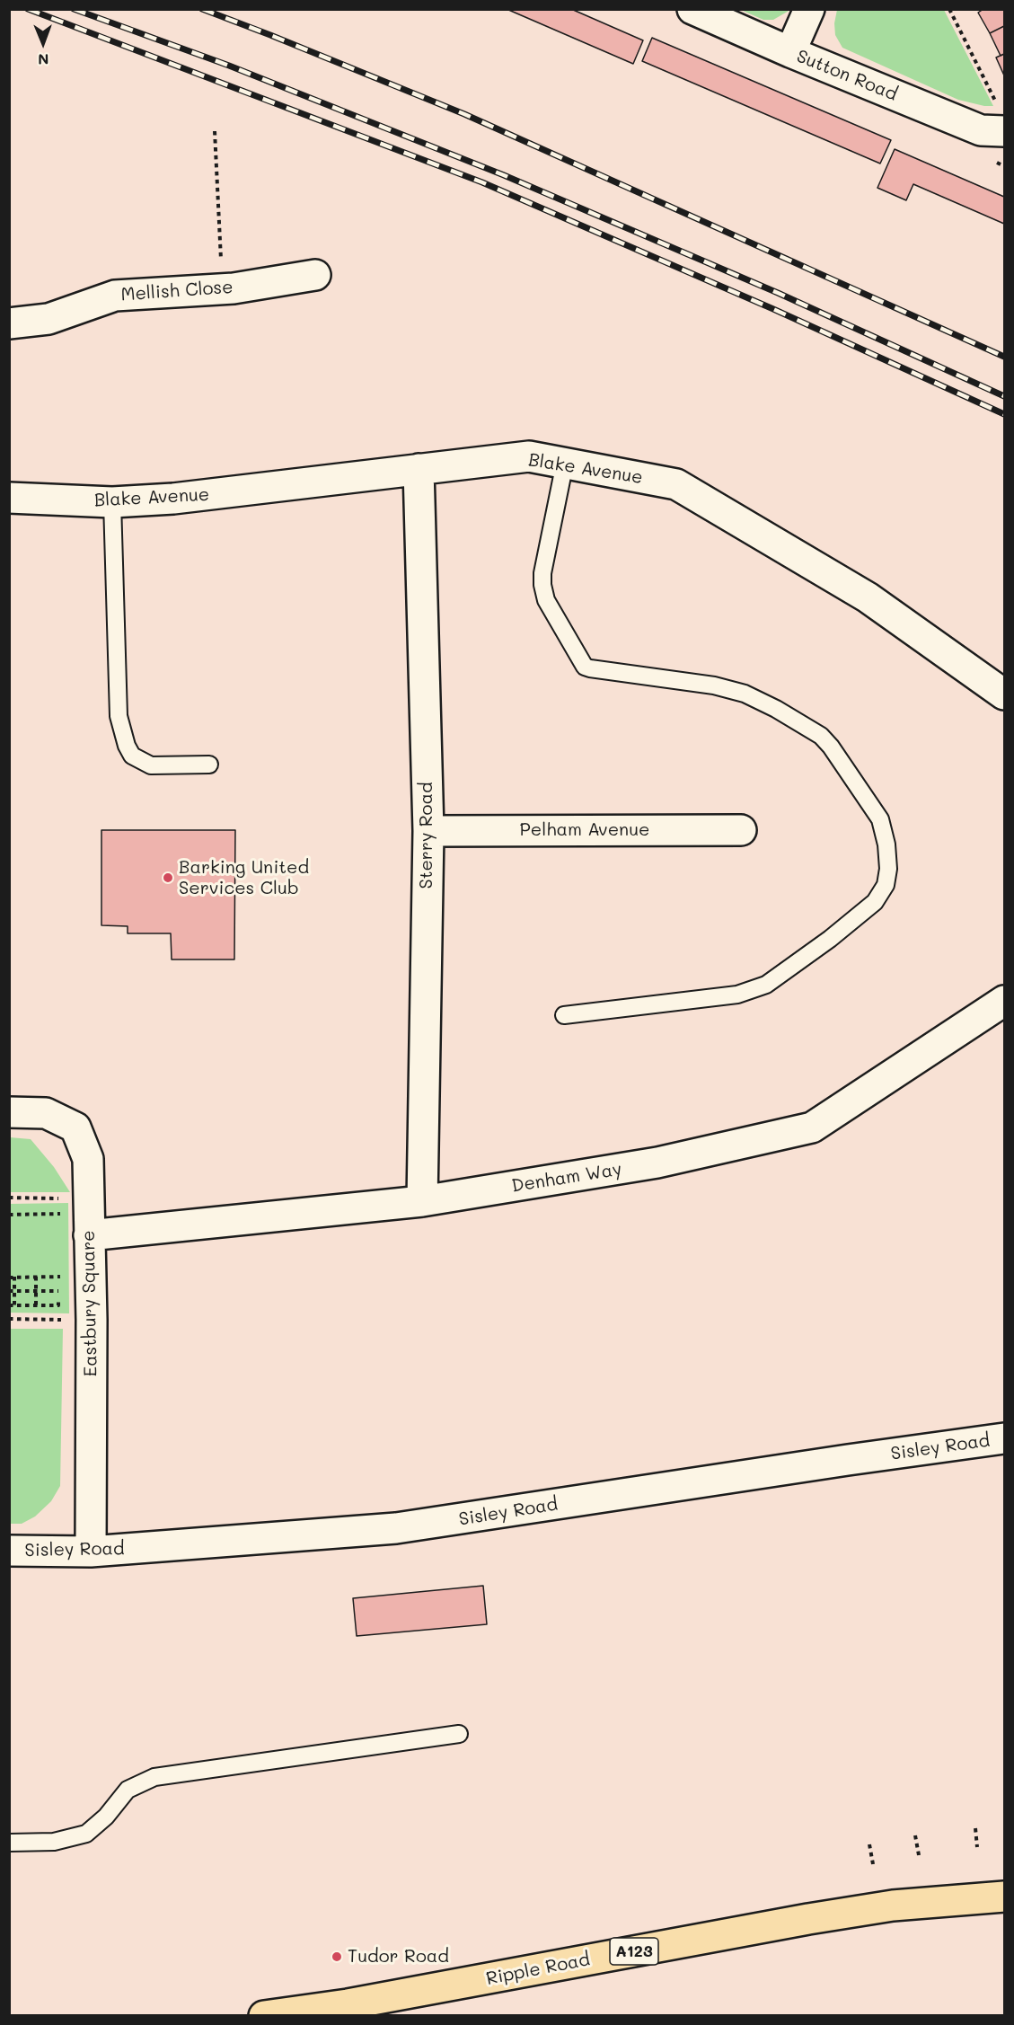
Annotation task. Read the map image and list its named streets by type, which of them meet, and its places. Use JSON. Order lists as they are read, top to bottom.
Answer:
{
  "streets": {
    "main road": ["A123", "Ripple Road"],
    "street": [
      "Sutton Road",
      "Mellish Close",
      "Blake Avenue",
      "Pelham Avenue",
      "Sterry Road",
      "Denham Way",
      "Eastbury Square",
      "Sisley Road"
    ]
  },
  "crossings": [
    ["Blake Avenue", "Sterry Road"],
    ["Pelham Avenue", "Sterry Road"],
    ["Sterry Road", "Denham Way"],
    ["Denham Way", "Eastbury Square"],
    ["Eastbury Square", "Sisley Road"]
  ],
  "places": ["Barking United Services Club", "Tudor Road"],
  "north": "bottom"
}
